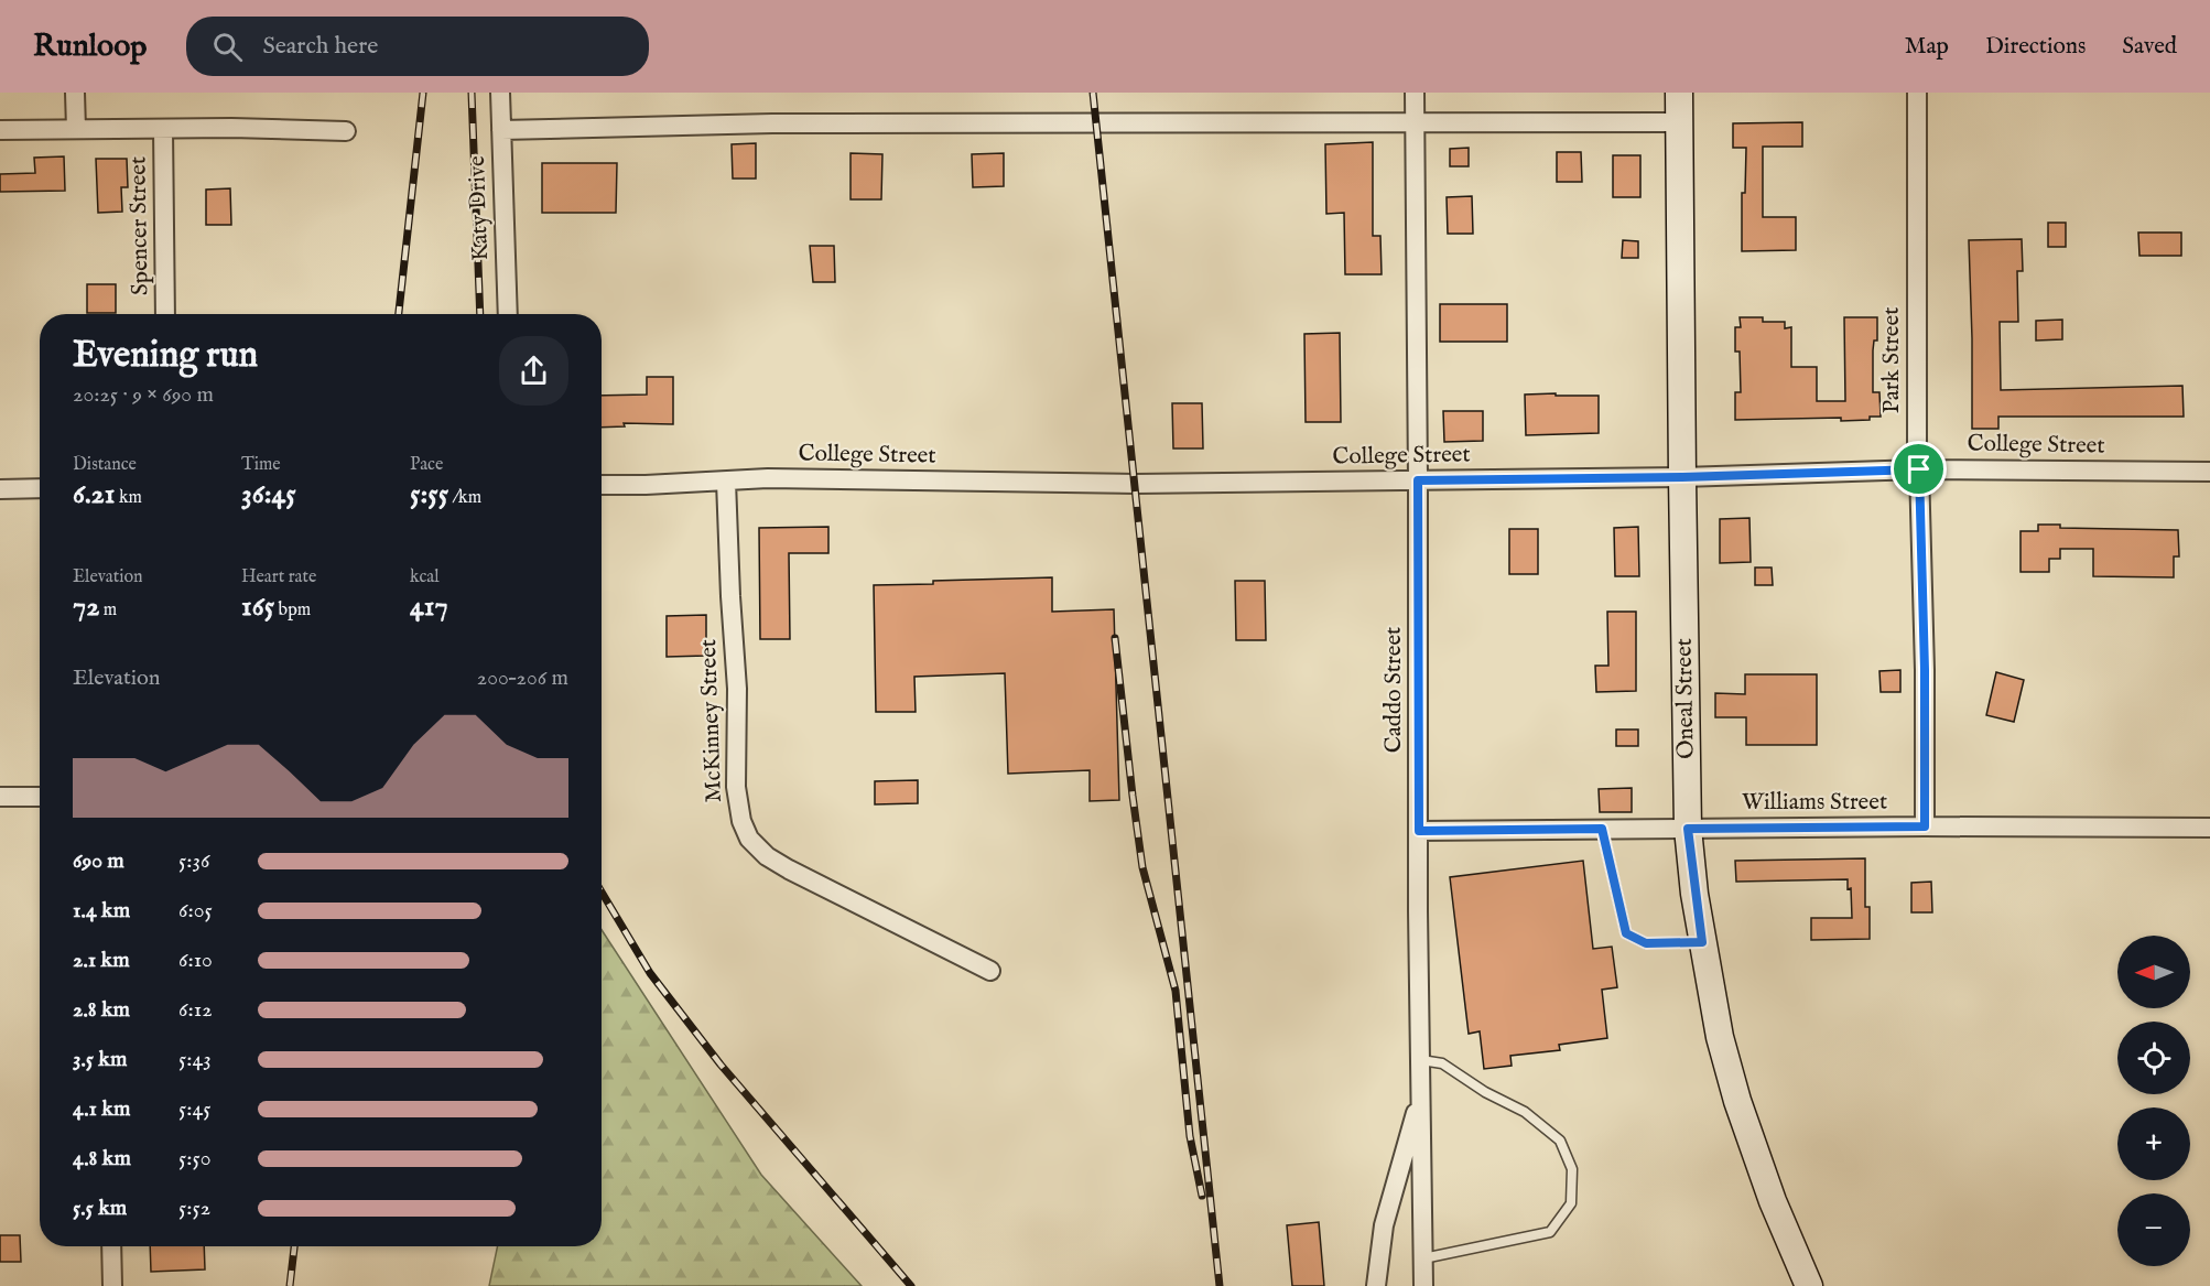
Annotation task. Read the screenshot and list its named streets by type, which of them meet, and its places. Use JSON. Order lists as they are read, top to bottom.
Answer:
{
  "streets": {
    "street": [
      "Katy Drive",
      "Spencer Street",
      "Park Street",
      "College Street",
      "Caddo Street",
      "Oneal Street",
      "McKinney Street",
      "Williams Street"
    ]
  },
  "crossings": [
    ["Park Street", "College Street"],
    ["Park Street", "Williams Street"],
    ["College Street", "Caddo Street"],
    ["College Street", "Oneal Street"],
    ["College Street", "McKinney Street"],
    ["Caddo Street", "Williams Street"],
    ["Oneal Street", "Williams Street"]
  ],
  "north": "left",
  "page": {
    "header": "Runloop",
    "search": "Search here",
    "nav": ["Map", "Directions", "Saved"],
    "heading": ["Evening run", "20:25 · 9 × 690 m"],
    "stats": [
      ["Distance", "6.21 km"],
      ["Time", "36:45"],
      ["Pace", "5:55 /km"],
      ["Elevation", "72 m"],
      ["Heart rate", "165 bpm"],
      ["kcal", "417"]
    ],
    "chart": ["Elevation", "200–206 m"],
    "list": [
      {
        "name": "690 m",
        "note": "5:36"
      },
      {
        "name": "1.4 km",
        "note": "6:05"
      },
      {
        "name": "2.1 km",
        "note": "6:10"
      },
      {
        "name": "2.8 km",
        "note": "6:12"
      },
      {
        "name": "3.5 km",
        "note": "5:43"
      },
      {
        "name": "4.1 km",
        "note": "5:45"
      },
      {
        "name": "4.8 km",
        "note": "5:50"
      },
      {
        "name": "5.5 km",
        "note": "5:52"
      }
    ],
    "map_buttons": ["+", "−"]
  }
}
